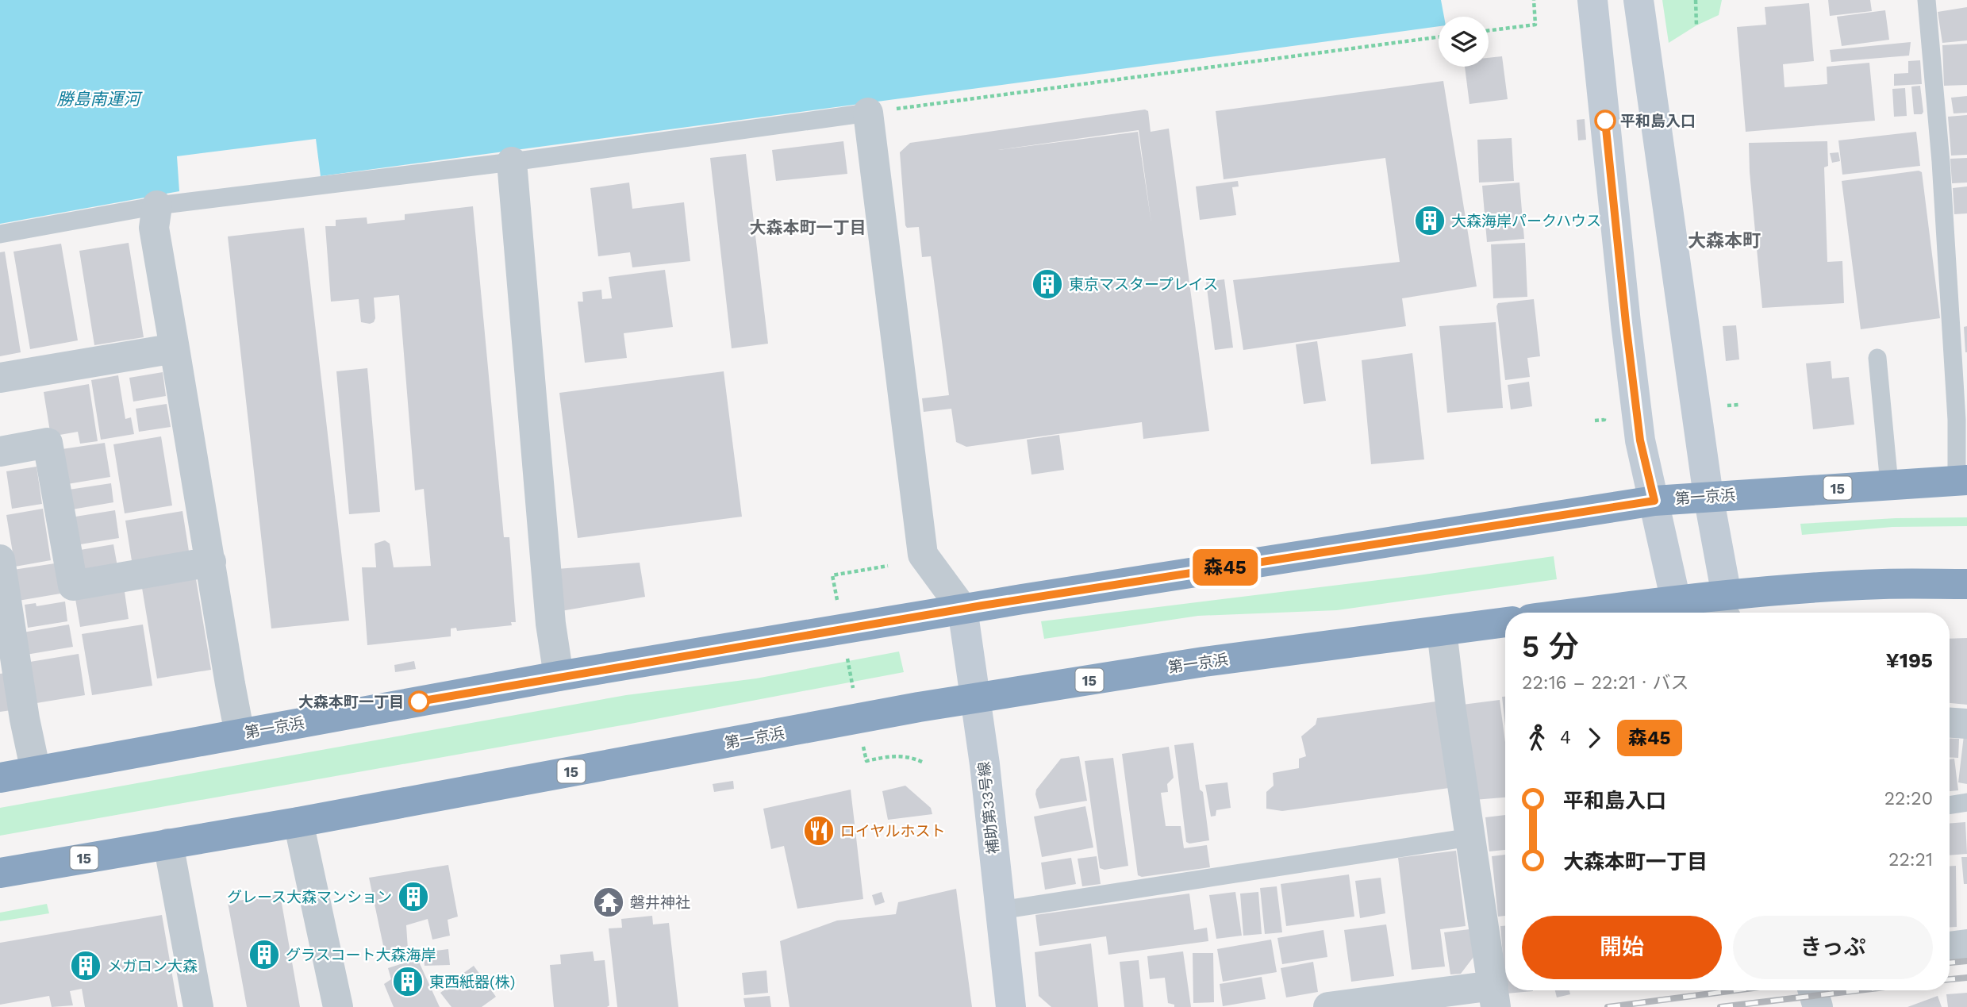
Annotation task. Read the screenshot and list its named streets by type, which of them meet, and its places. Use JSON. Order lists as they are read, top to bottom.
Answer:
{
  "streets": {
    "highway": ["15", "第一京浜"],
    "street": ["補助第33号線"]
  },
  "crossings": [
    ["第一京浜", "補助第33号線"]
  ],
  "districts": ["大森本町一丁目", "大森本町"],
  "water": ["勝島南運河"],
  "places": {
    "other": ["平和島入口", "大森本町一丁目"],
    "building": [
      "大森海岸パークハウス",
      "東京マスタープレイス",
      "グレース大森マンション",
      "グラスコート大森海岸",
      "メガロン大森",
      "東西紙器(株)"
    ],
    "restaurant": ["ロイヤルホスト"],
    "temple": ["磐井神社"]
  },
  "lines": ["bus line 森45"],
  "page": {
    "on_map": "森45",
    "heading": ["5 分", "22:16 – 22:21 · バス", "¥195"],
    "legs": ["4", "森45"],
    "list": [
      {
        "name": "平和島入口",
        "value": "22:20"
      },
      {
        "name": "大森本町一丁目",
        "value": "22:21"
      }
    ],
    "buttons": ["開始", "きっぷ"]
  }
}
